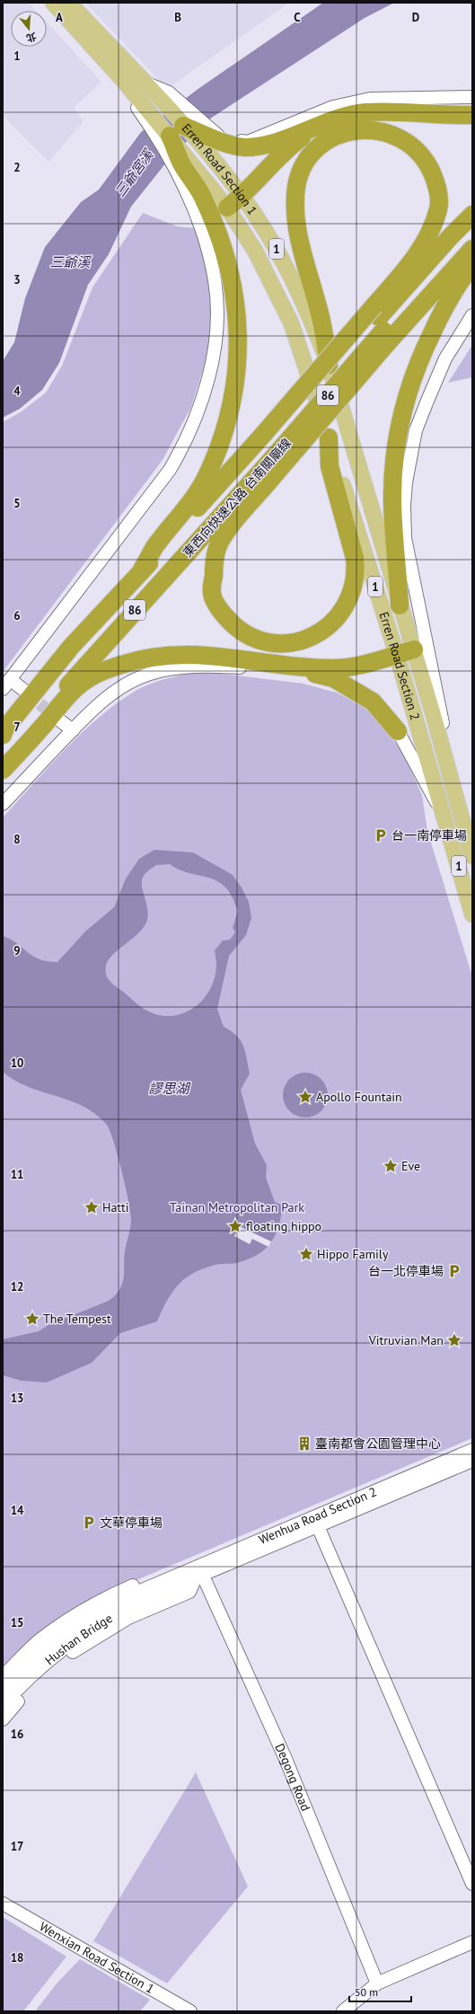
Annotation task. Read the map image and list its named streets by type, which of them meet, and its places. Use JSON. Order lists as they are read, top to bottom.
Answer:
{
  "streets": {
    "highway": ["86", "東西向快速公路 台南關廟線"],
    "main road": ["Erren Road Section 1", "1", "Erren Road Section 2"],
    "street": [
      "Wenhua Road Section 2",
      "Hushan Bridge",
      "Degong Road",
      "Wenxian Road Section 1"
    ]
  },
  "crossings": [
    ["Erren Road Section 1", "Erren Road Section 2"],
    ["Wenhua Road Section 2", "Hushan Bridge"],
    ["Wenhua Road Section 2", "Degong Road"]
  ],
  "water": ["三爺宮溪", "三爺溪", "謬思湖"],
  "parks": ["Tainan Metropolitan Park"],
  "places": {
    "parking": ["台一南停車場", "台一北停車場", "文華停車場"],
    "place": [
      "Apollo Fountain",
      "Eve",
      "Hatti",
      "floating hippo",
      "Hippo Family",
      "The Tempest",
      "Vitruvian Man"
    ],
    "building": ["臺南都會公園管理中心"]
  },
  "scale_bar": "50 m",
  "north": "bottom",
  "grid": {
    "columns": [
      "A",
      "B",
      "C",
      "D"
    ],
    "rows": [
      "1",
      "2",
      "3",
      "4",
      "5",
      "6",
      "7",
      "8",
      "9",
      "10",
      "11",
      "12",
      "13",
      "14",
      "15",
      "16",
      "17",
      "18"
    ]
  }
}
